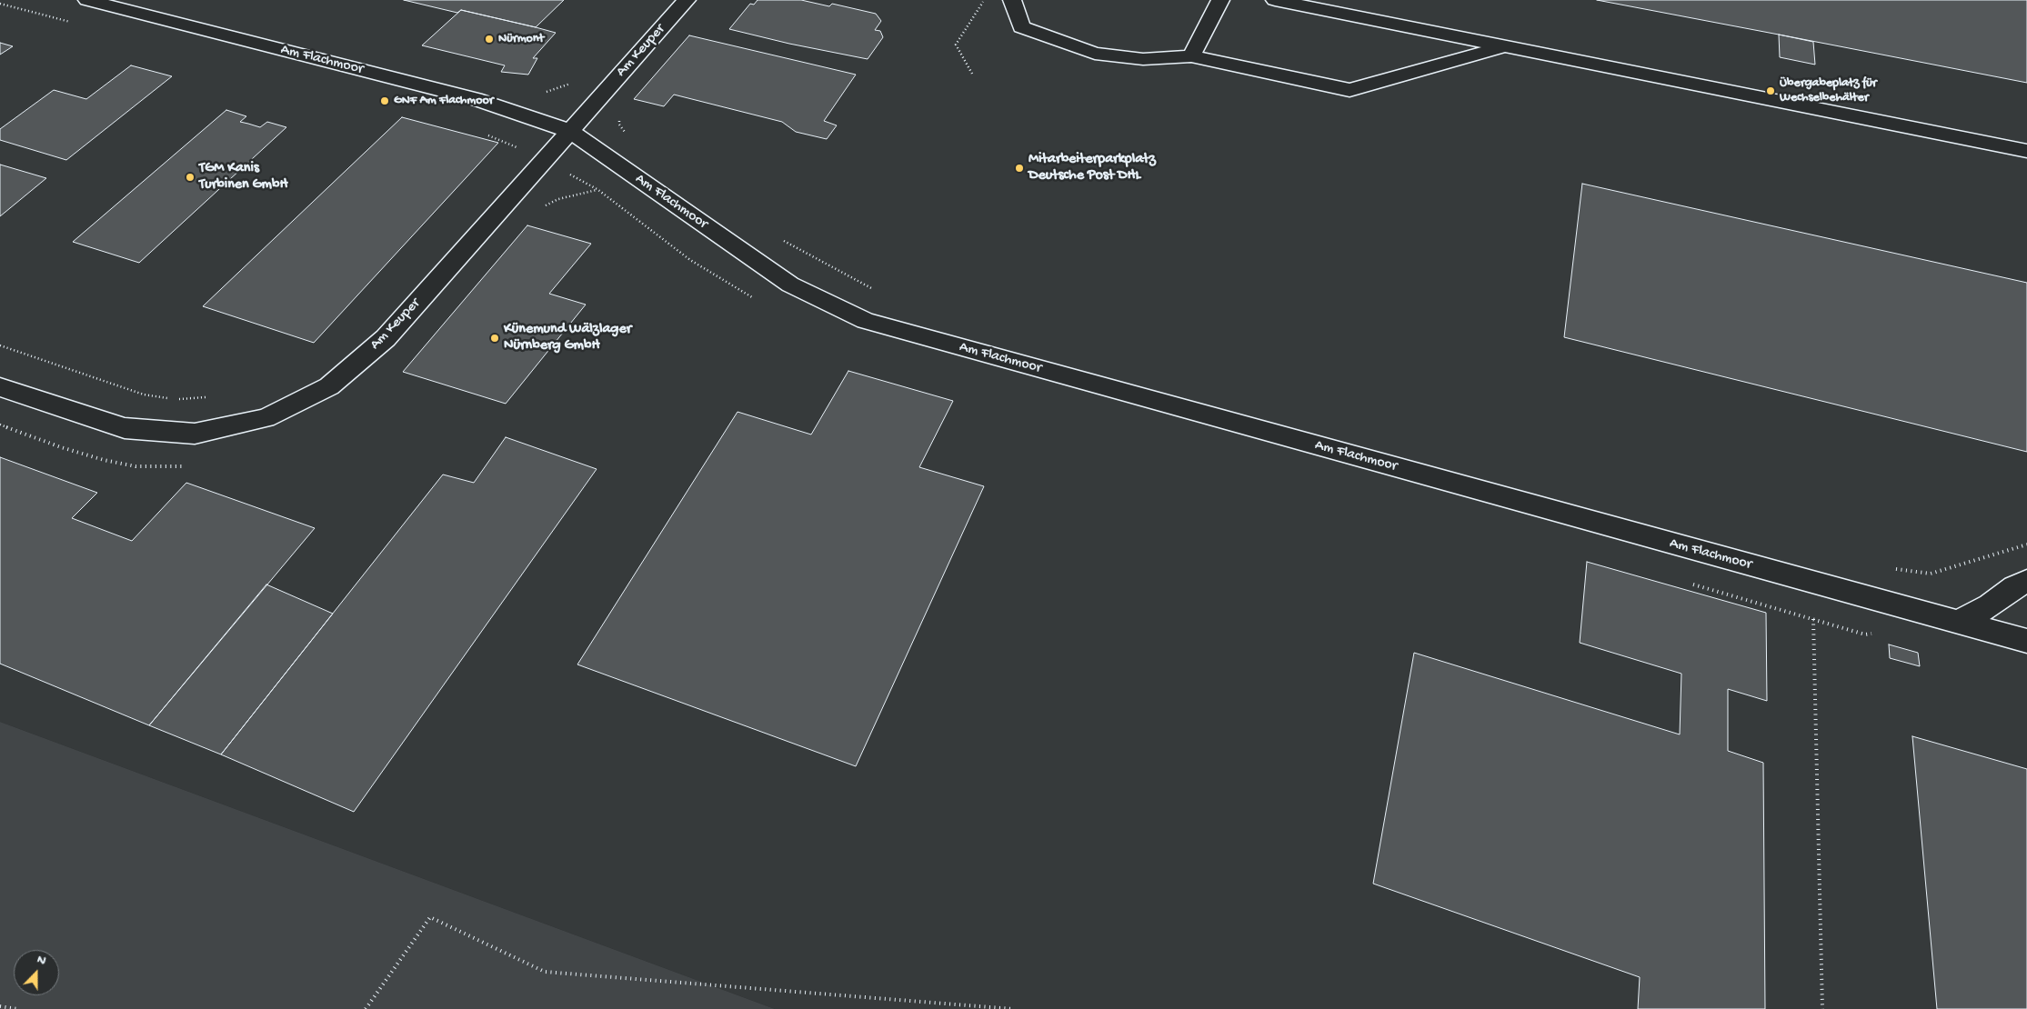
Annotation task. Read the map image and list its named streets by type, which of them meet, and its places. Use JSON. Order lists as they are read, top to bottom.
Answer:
{
  "streets": {
    "street": ["Am Keuper", "Am Flachmoor"]
  },
  "crossings": [
    ["Am Keuper", "Am Flachmoor"]
  ],
  "places": [
    "Nürmont",
    "Übergabeplatz für Wechselbehälter",
    "GNF Am Flachmoor",
    "Mitarbeiterparkplatz Deutsche Post DHL",
    "TGM Kanis Turbinen GmbH",
    "Künemund Wälzlager Nürnberg GmbH"
  ],
  "north": "top"
}
